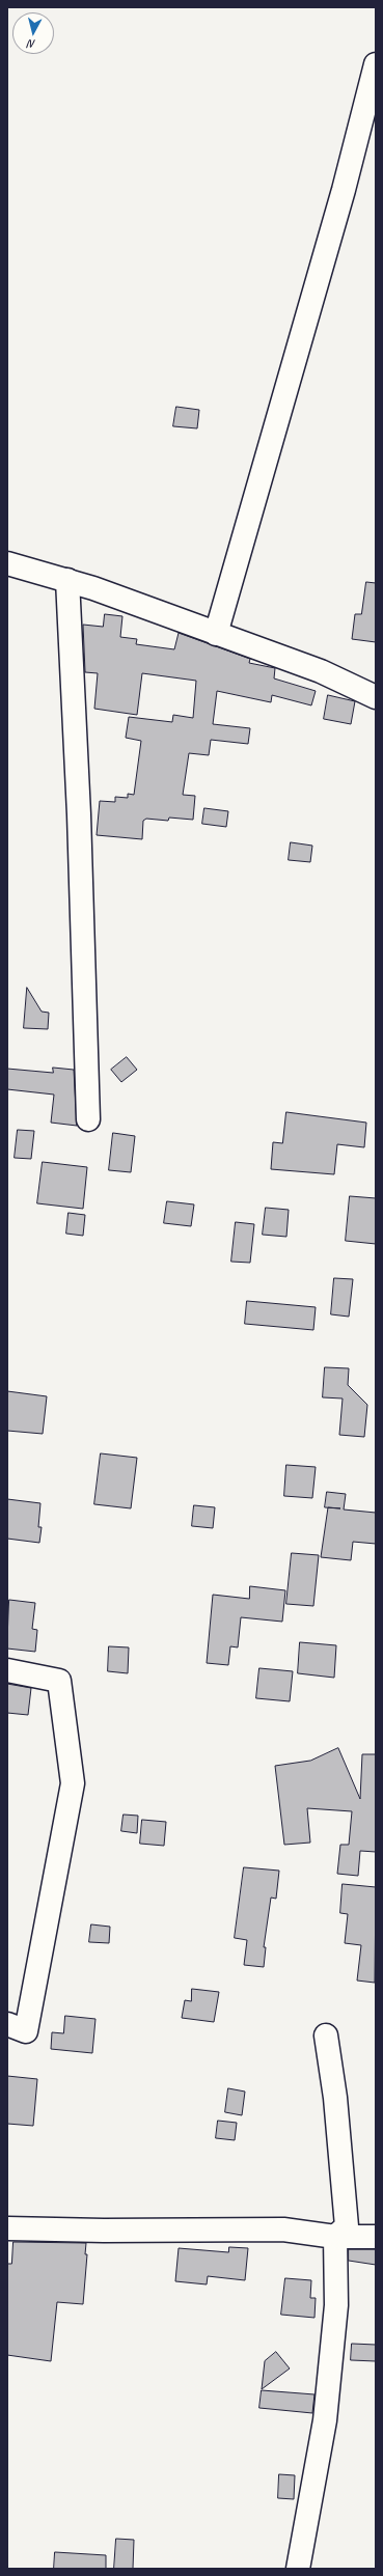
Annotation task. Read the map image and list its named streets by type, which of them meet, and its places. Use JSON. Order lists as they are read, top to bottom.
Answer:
{
  "north": "bottom"
}
